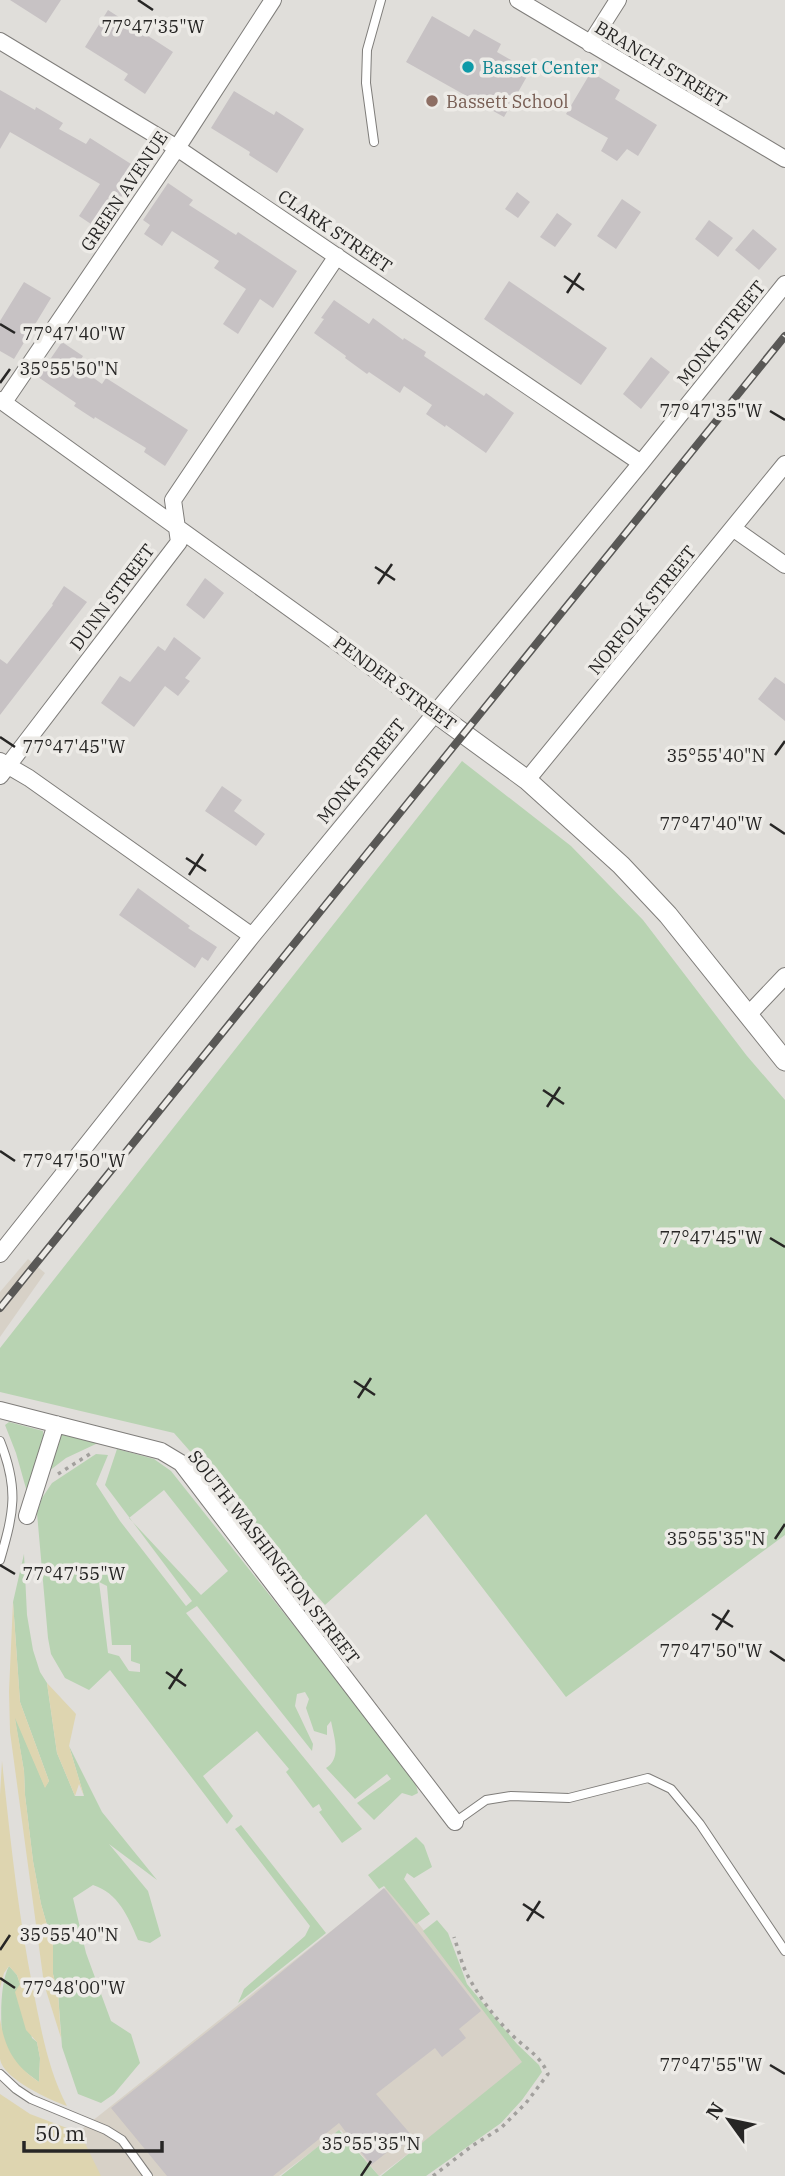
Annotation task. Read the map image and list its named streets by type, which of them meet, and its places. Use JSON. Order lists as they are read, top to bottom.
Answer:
{
  "streets": {
    "street": [
      "BRANCH STREET",
      "GREEN AVENUE",
      "CLARK STREET",
      "MONK STREET",
      "DUNN STREET",
      "NORFOLK STREET",
      "PENDER STREET",
      "SOUTH WASHINGTON STREET"
    ]
  },
  "crossings": [
    ["GREEN AVENUE", "CLARK STREET"],
    ["GREEN AVENUE", "PENDER STREET"],
    ["CLARK STREET", "MONK STREET"],
    ["CLARK STREET", "DUNN STREET"],
    ["MONK STREET", "PENDER STREET"],
    ["DUNN STREET", "PENDER STREET"],
    ["NORFOLK STREET", "PENDER STREET"]
  ],
  "places": ["Basset Center", "Bassett School"],
  "scale_bar": "50 m",
  "north": "top left",
  "coordinates": [
    "77°47'35\"W",
    "77°47'40\"W",
    "35°55'50\"N",
    "77°47'45\"W",
    "35°55'40\"N",
    "77°47'50\"W",
    "35°55'35\"N",
    "77°47'55\"W",
    "77°48'00\"W"
  ]
}
